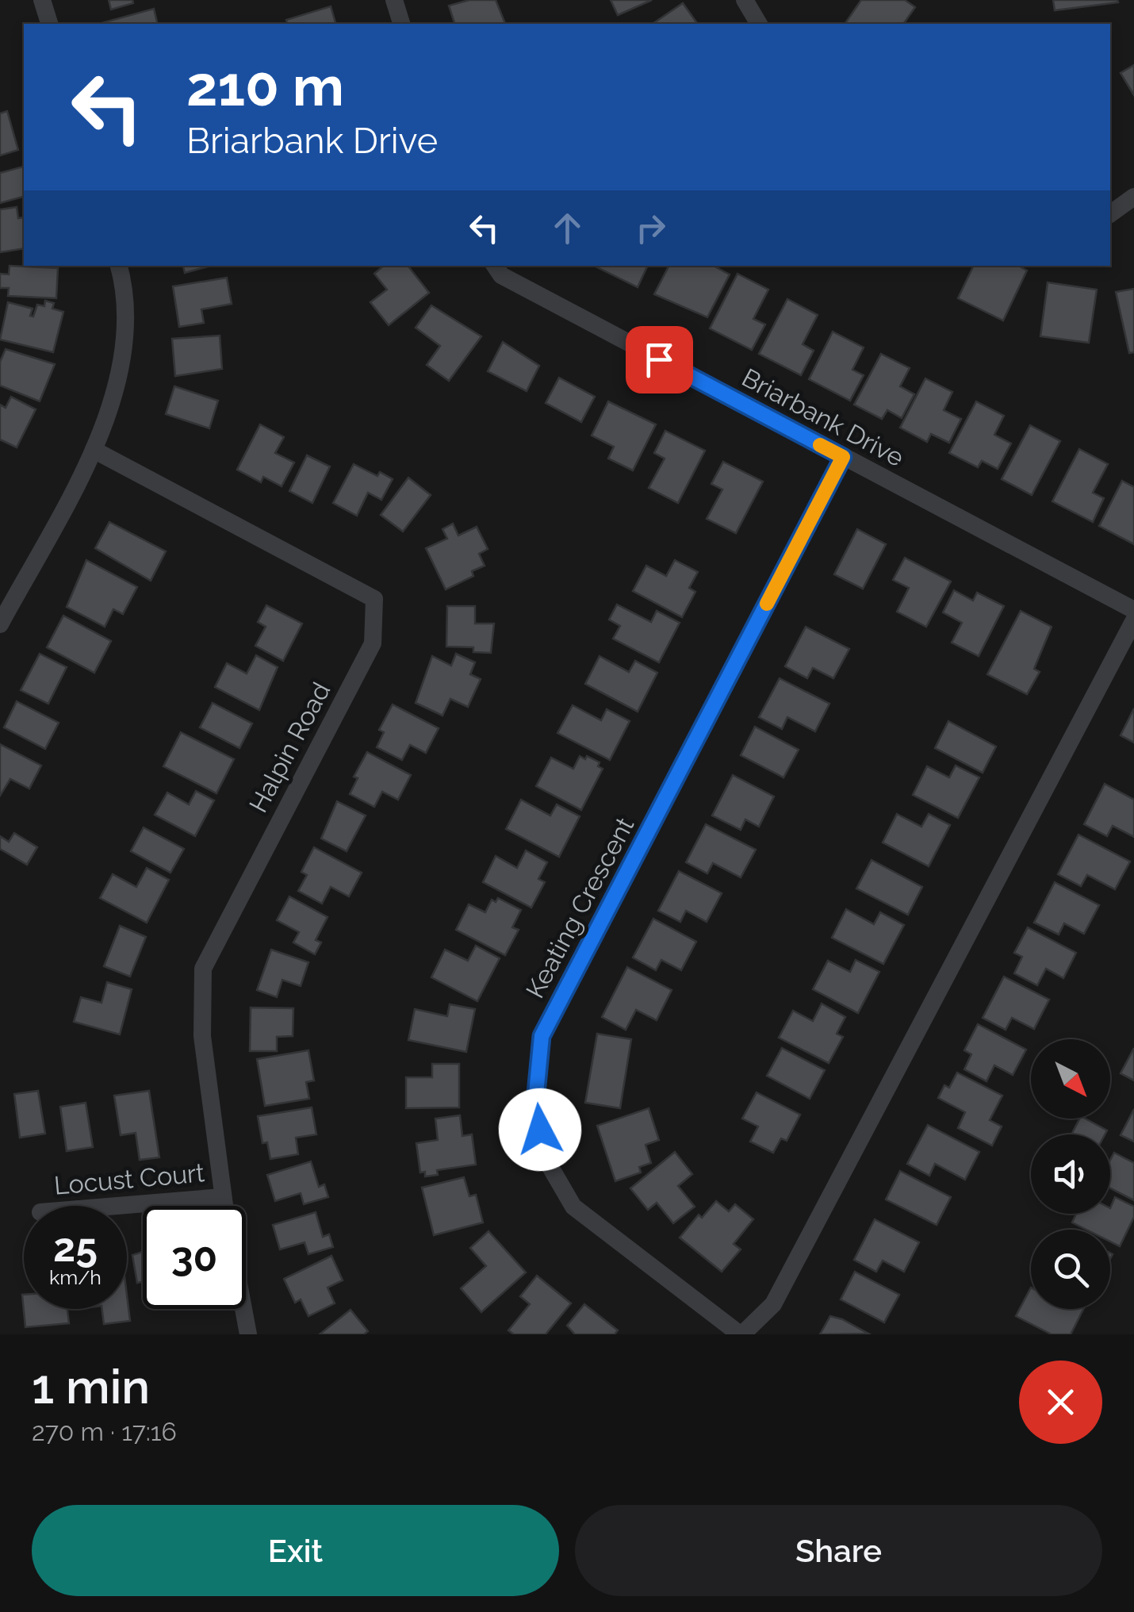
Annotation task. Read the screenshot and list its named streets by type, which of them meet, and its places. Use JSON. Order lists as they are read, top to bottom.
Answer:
{
  "streets": {
    "street": [
      "Briarbank Drive",
      "Halpin Road",
      "Keating Crescent",
      "Locust Court"
    ]
  },
  "crossings": [
    ["Briarbank Drive", "Keating Crescent"],
    ["Halpin Road", "Locust Court"]
  ],
  "north": "bottom right",
  "page": {
    "turn": ["210 m", "Briarbank Drive"],
    "speed": "25 km/h",
    "limit": "30",
    "heading": ["1 min", "270 m · 17:16"],
    "buttons": ["Exit", "Share"]
  }
}
